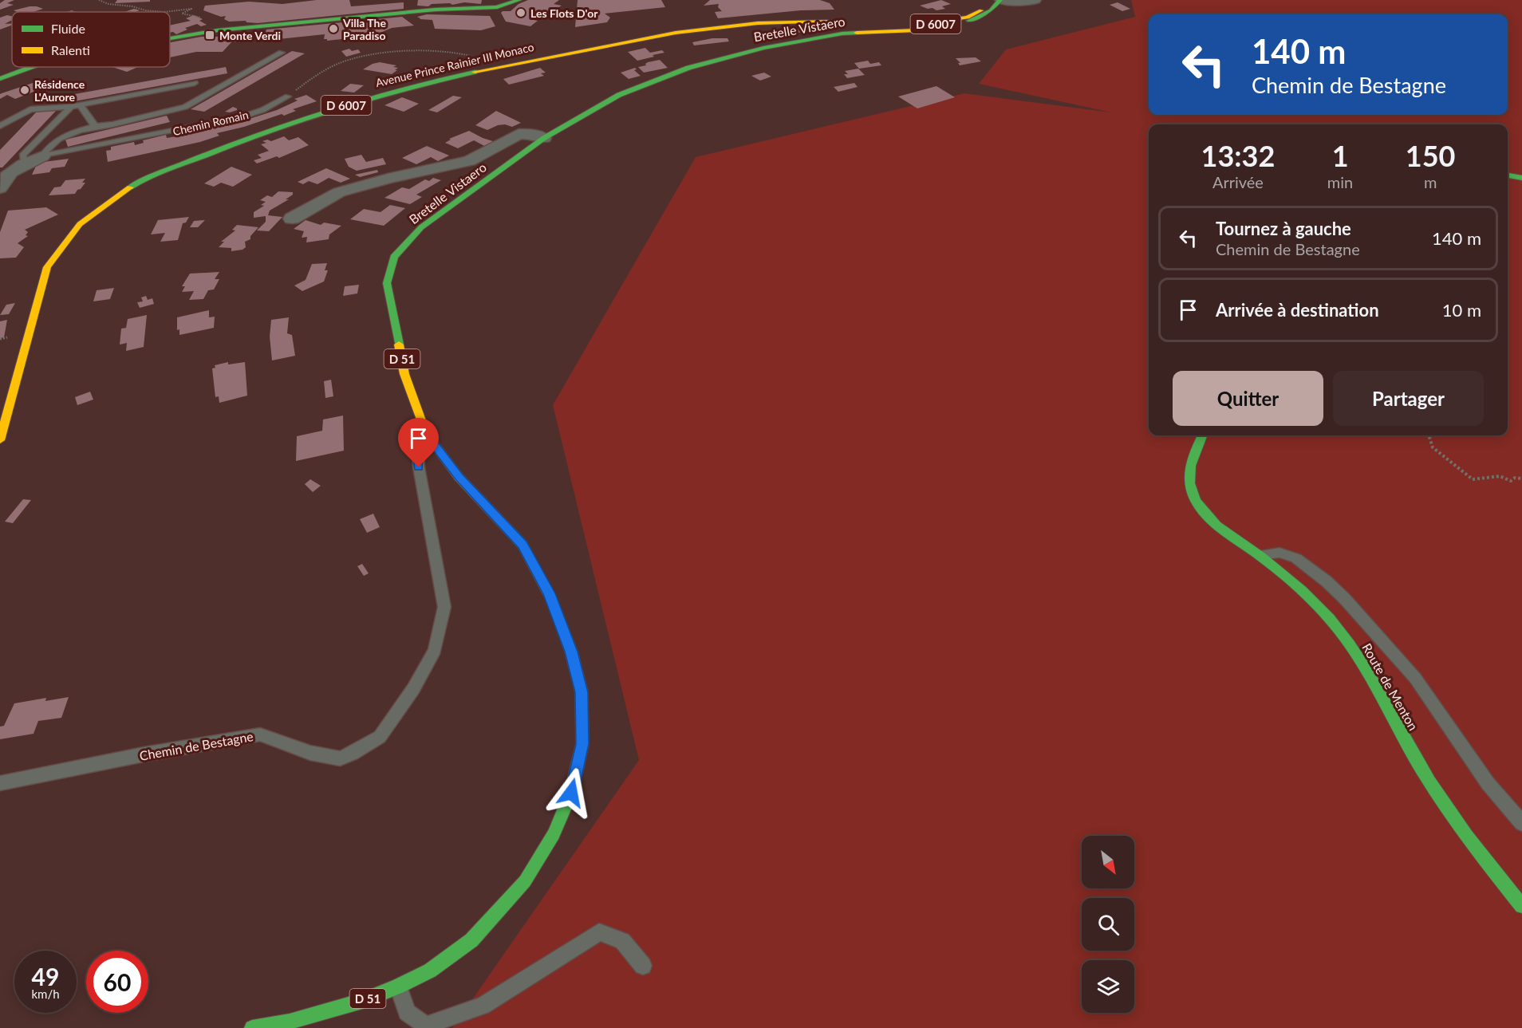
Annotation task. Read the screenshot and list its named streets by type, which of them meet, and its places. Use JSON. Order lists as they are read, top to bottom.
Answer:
{
  "streets": {
    "main road": [
      "D 6007",
      "Bretelle Vistaero",
      "Avenue Prince Rainier III Monaco",
      "D 51",
      "Route de Menton"
    ],
    "street": ["Chemin Romain"],
    "lane": ["Chemin de Bestagne"]
  },
  "crossings": [
    ["Bretelle Vistaero", "Avenue Prince Rainier III Monaco"],
    ["Bretelle Vistaero", "D 51"],
    ["Bretelle Vistaero", "Chemin de Bestagne"]
  ],
  "places": {
    "other": ["Les Flots D'or", "Villa The Paradiso", "Résidence L'Aurore"],
    "transit": ["Monte Verdi"]
  },
  "legend": ["Fluide", "Ralenti"],
  "north": "bottom right",
  "page": {
    "turn": ["140 m", "Chemin de Bestagne"],
    "eta": [
      "13:32",
      "Arrivée",
      "1",
      "min",
      "150",
      "m"
    ],
    "list": [
      {
        "name": "Tournez à gauche",
        "note": "Chemin de Bestagne",
        "value": "140 m"
      },
      {
        "name": "Arrivée à destination",
        "value": "10 m"
      }
    ],
    "buttons": ["Quitter", "Partager"],
    "speed": "49 km/h",
    "limit": "60"
  }
}
